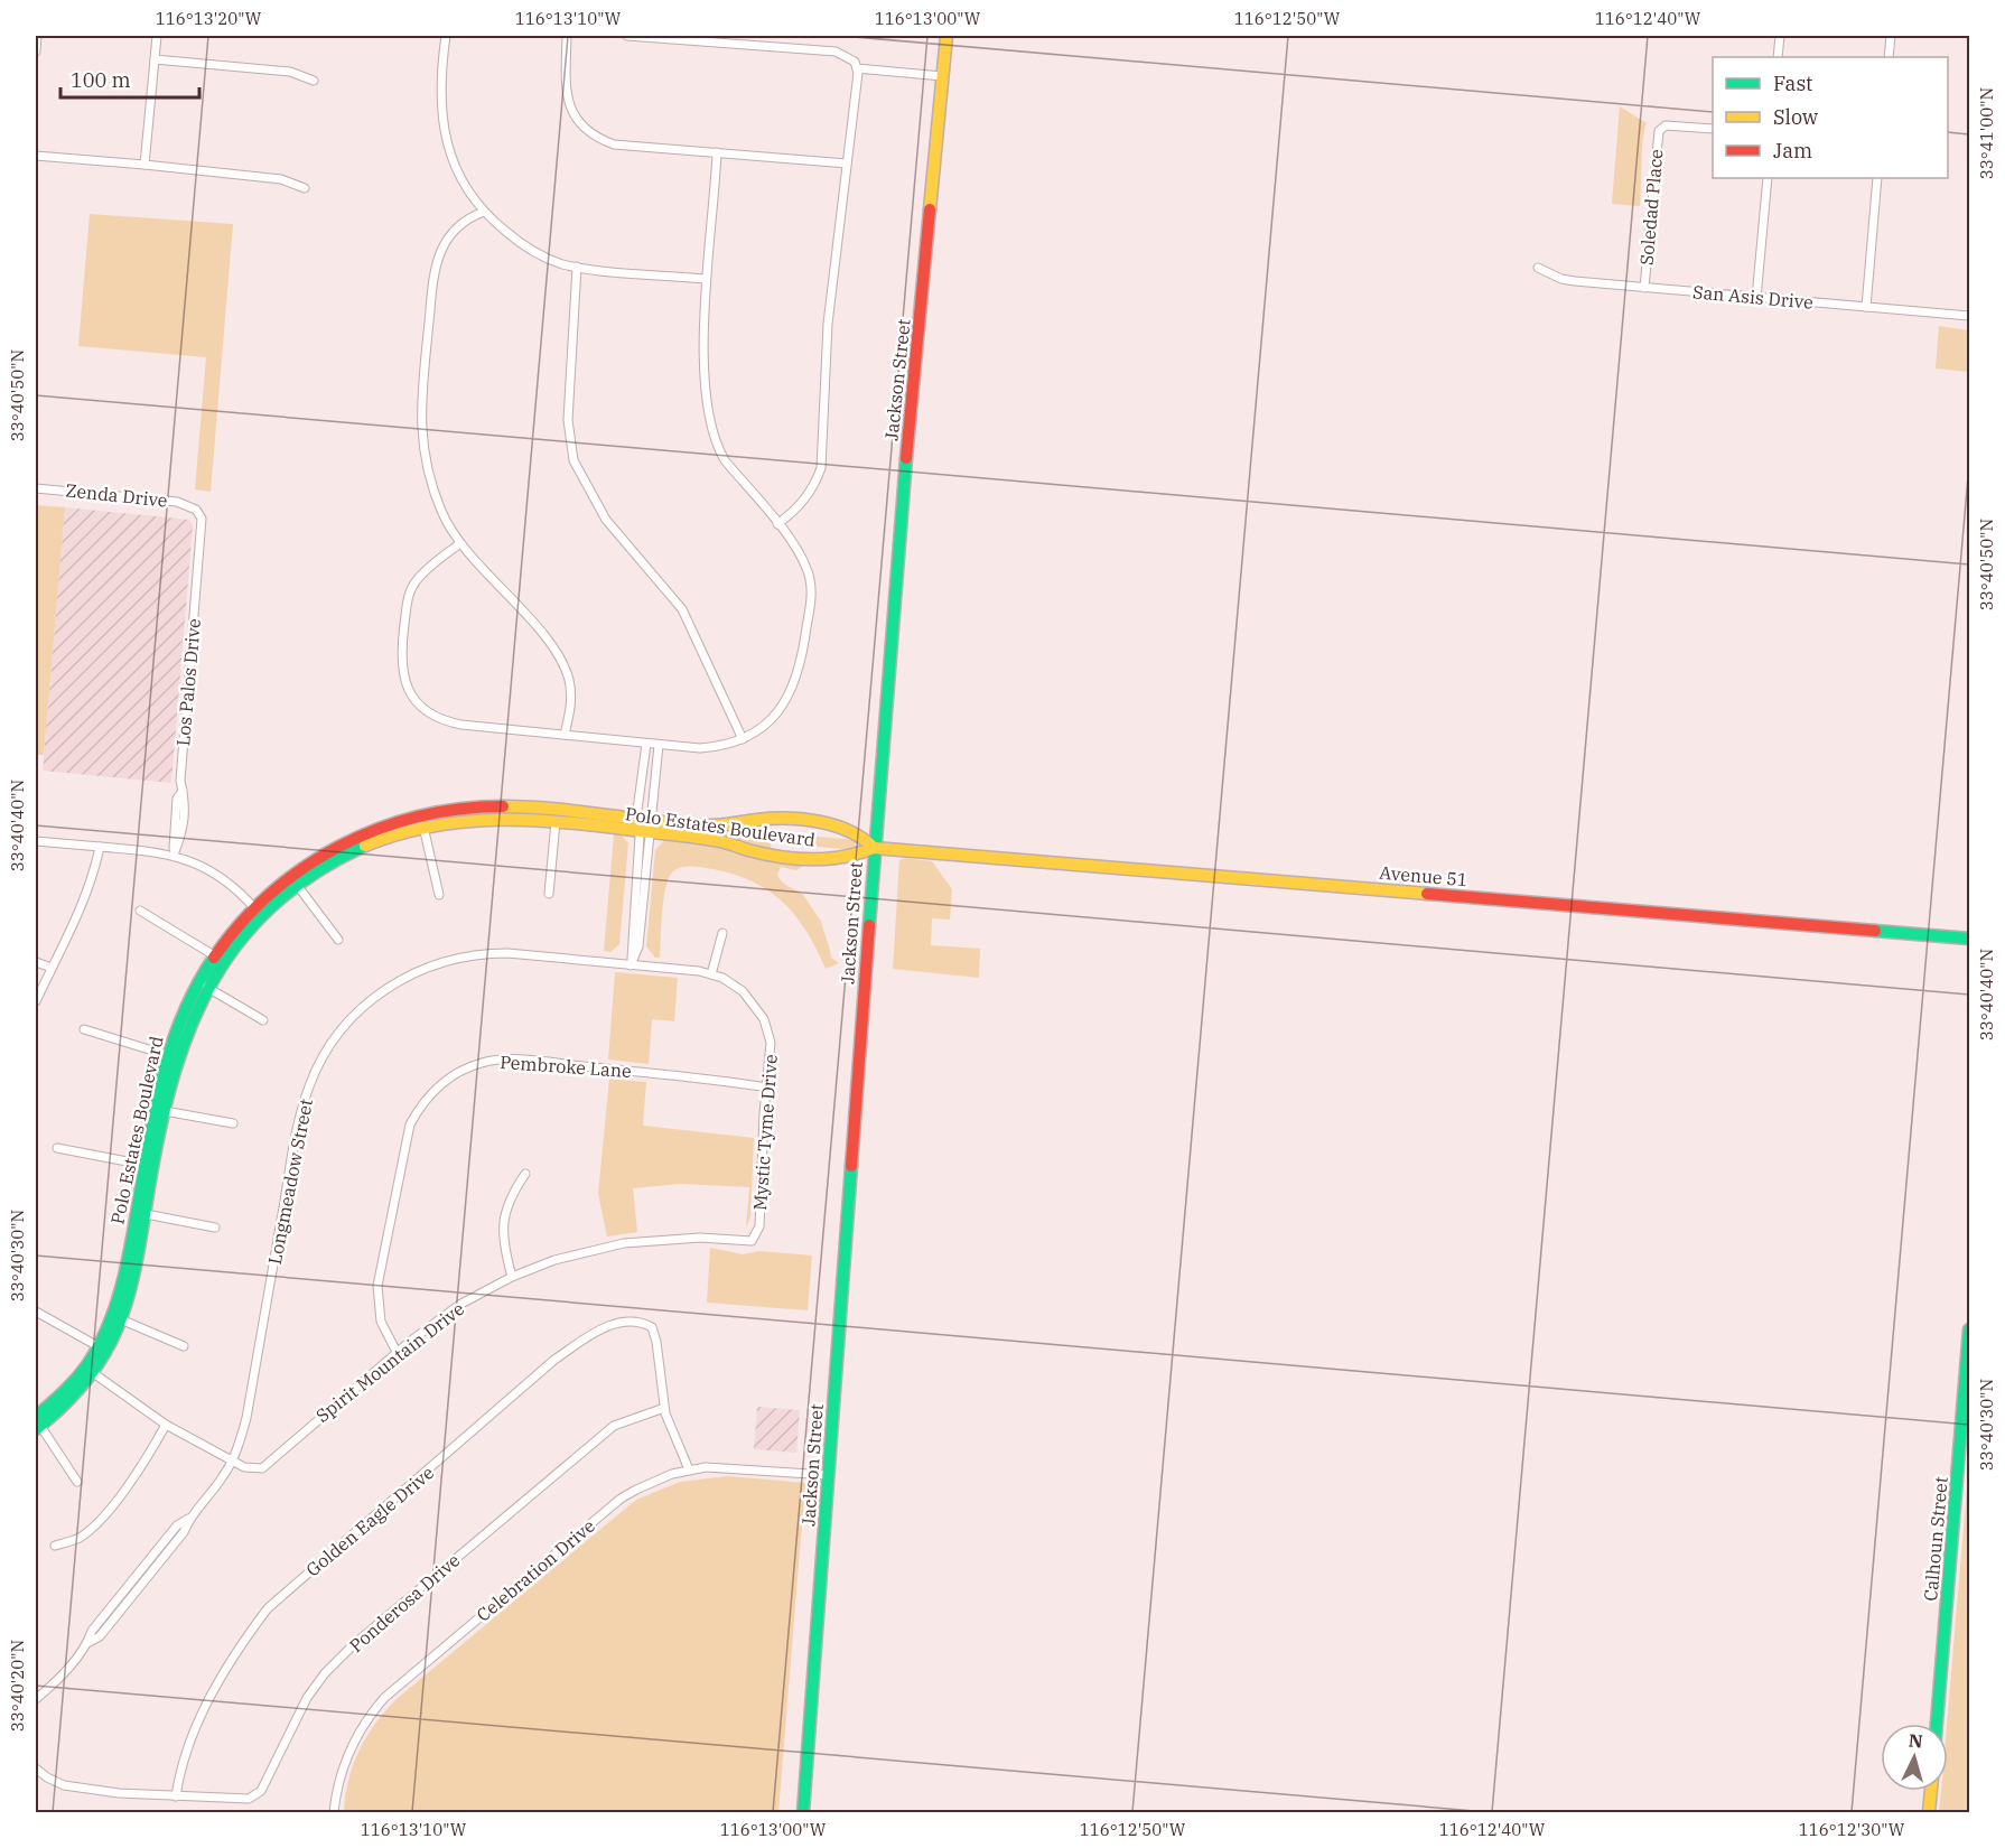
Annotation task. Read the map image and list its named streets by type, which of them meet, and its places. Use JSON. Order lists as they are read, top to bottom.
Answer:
{
  "streets": {
    "street": [
      "Soledad Place",
      "San Asis Drive",
      "Jackson Street",
      "Zenda Drive",
      "Los Palos Drive",
      "Polo Estates Boulevard",
      "Avenue 51",
      "Pembroke Lane",
      "Mystic Tyme Drive",
      "Longmeadow Street",
      "Spirit Mountain Drive",
      "Golden Eagle Drive",
      "Calhoun Street",
      "Celebration Drive",
      "Ponderosa Drive"
    ]
  },
  "crossings": [
    ["Soledad Place", "San Asis Drive"],
    ["Jackson Street", "Polo Estates Boulevard"],
    ["Jackson Street", "Avenue 51"],
    ["Jackson Street", "Celebration Drive"],
    ["Zenda Drive", "Los Palos Drive"],
    ["Polo Estates Boulevard", "Avenue 51"],
    ["Polo Estates Boulevard", "Spirit Mountain Drive"],
    ["Pembroke Lane", "Mystic Tyme Drive"],
    ["Pembroke Lane", "Spirit Mountain Drive"],
    ["Mystic Tyme Drive", "Longmeadow Street"],
    ["Mystic Tyme Drive", "Spirit Mountain Drive"],
    ["Longmeadow Street", "Spirit Mountain Drive"],
    ["Golden Eagle Drive", "Ponderosa Drive"]
  ],
  "legend": ["Fast", "Slow", "Jam"],
  "scale_bar": "100 m",
  "north": "top",
  "coordinates": [
    "116°13'20\"W",
    "116°13'10\"W",
    "116°13'00\"W",
    "116°12'50\"W",
    "116°12'40\"W",
    "33°41'00\"N",
    "33°40'50\"N",
    "33°40'40\"N",
    "33°40'30\"N",
    "33°40'20\"N",
    "116°12'30\"W"
  ]
}
